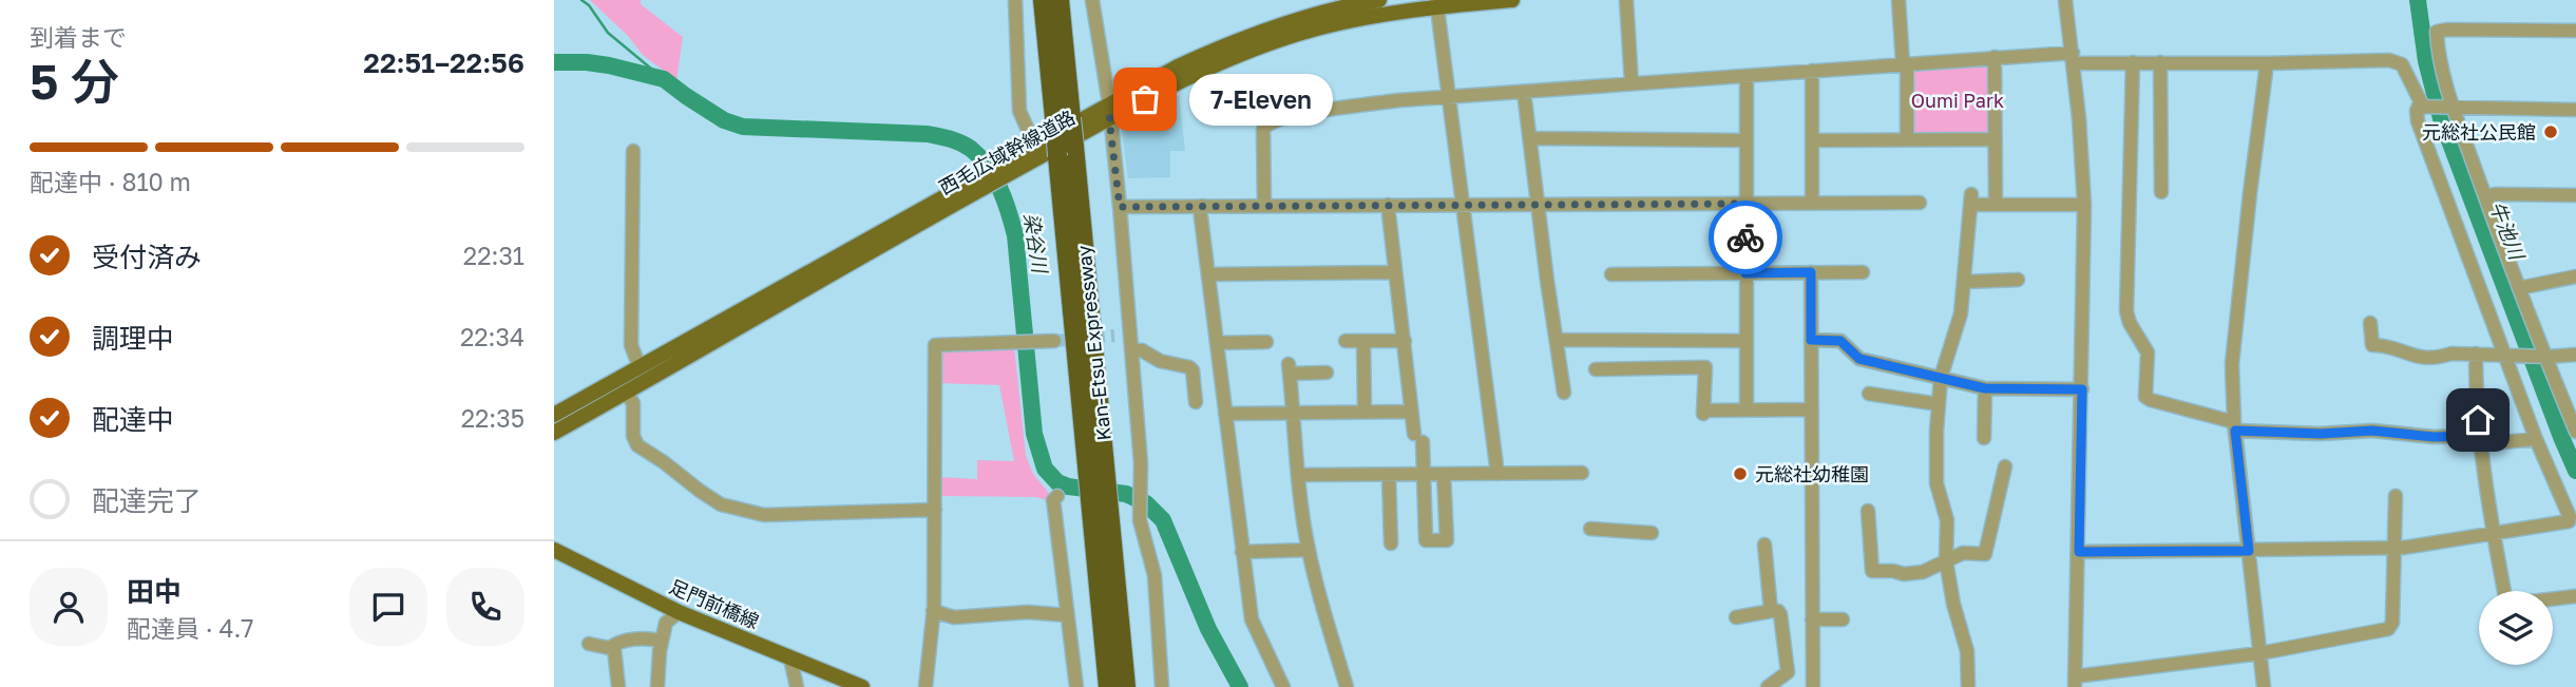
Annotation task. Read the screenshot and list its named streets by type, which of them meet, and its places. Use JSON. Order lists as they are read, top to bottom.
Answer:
{
  "streets": {
    "highway": ["Kan-Etsu Expressway"],
    "main road": ["西毛広域幹線道路", "足門前橋線"]
  },
  "water": ["牛池川", "染谷川"],
  "parks": ["Oumi Park"],
  "places": ["7-Eleven", "元総社公民館", "元総社幼稚園"],
  "page": {
    "heading": ["5 分", "到着まで", "22:51–22:56"],
    "panel": ["田中", "配達員 · 4.7"],
    "bubble": "7-Eleven",
    "bar": "配達中 · 810 m",
    "list": [
      ["受付済み", "22:31"],
      ["調理中", "22:34"],
      ["配達中", "22:35"],
      "配達完了"
    ]
  }
}
